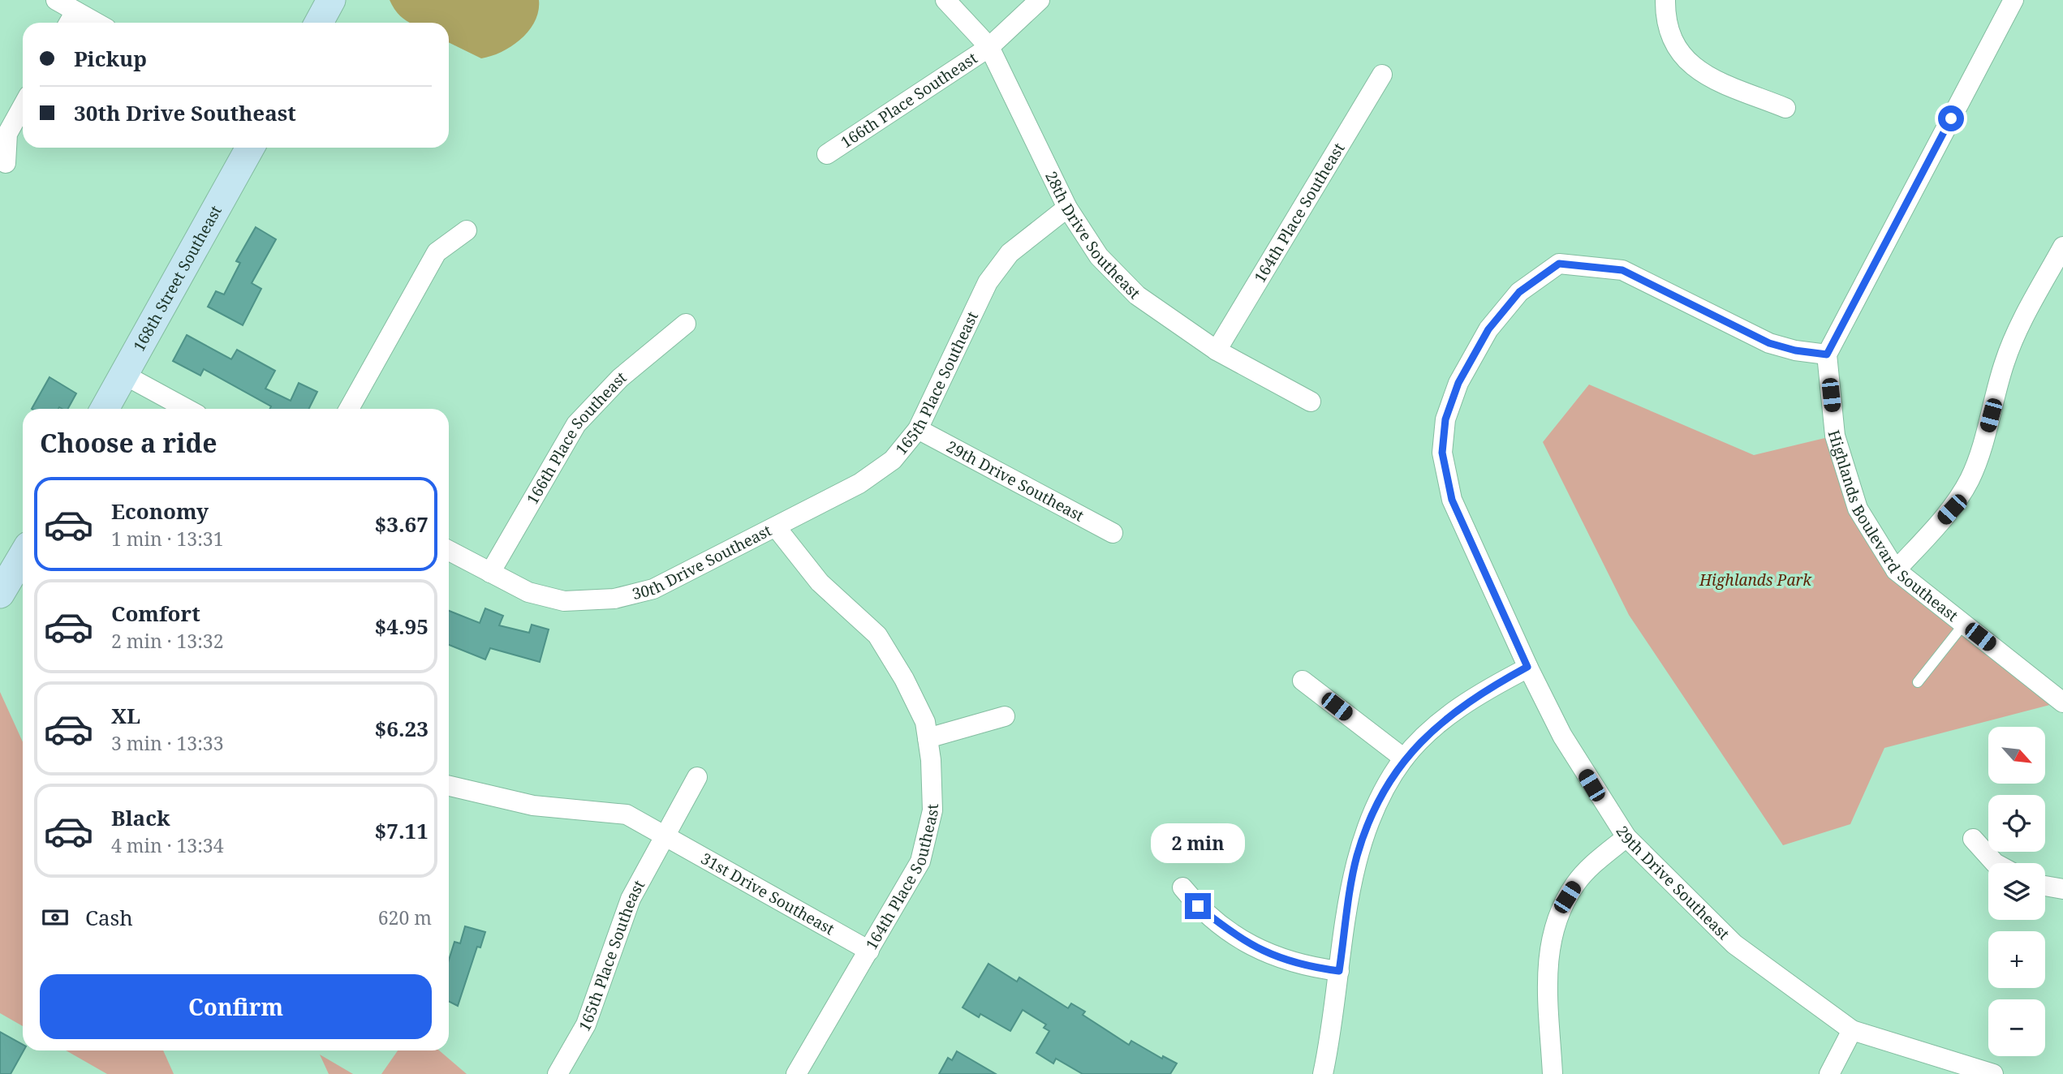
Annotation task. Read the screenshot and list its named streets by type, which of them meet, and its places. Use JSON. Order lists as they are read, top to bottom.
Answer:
{
  "streets": {
    "street": [
      "166th Place Southeast",
      "164th Place Southeast",
      "28th Drive Southeast",
      "168th Street Southeast",
      "165th Place Southeast",
      "29th Drive Southeast",
      "Highlands Boulevard Southeast",
      "30th Drive Southeast",
      "31st Drive Southeast"
    ]
  },
  "crossings": [
    ["166th Place Southeast", "28th Drive Southeast"],
    ["166th Place Southeast", "30th Drive Southeast"],
    ["164th Place Southeast", "28th Drive Southeast"],
    ["164th Place Southeast", "30th Drive Southeast"],
    ["164th Place Southeast", "31st Drive Southeast"],
    ["28th Drive Southeast", "165th Place Southeast"],
    ["165th Place Southeast", "29th Drive Southeast"],
    ["165th Place Southeast", "30th Drive Southeast"],
    ["165th Place Southeast", "31st Drive Southeast"],
    ["29th Drive Southeast", "Highlands Boulevard Southeast"]
  ],
  "parks": ["Highlands Park"],
  "north": "bottom right",
  "page": {
    "banner": ["Pickup", "30th Drive Southeast"],
    "heading": "Choose a ride",
    "list": [
      {
        "name": "Economy",
        "note": "1 min · 13:31",
        "value": "$3.67"
      },
      {
        "name": "Comfort",
        "note": "2 min · 13:32",
        "value": "$4.95"
      },
      {
        "name": "XL",
        "note": "3 min · 13:33",
        "value": "$6.23"
      },
      {
        "name": "Black",
        "note": "4 min · 13:34",
        "value": "$7.11"
      }
    ],
    "map_buttons": ["+", "−"],
    "bubble": "2 min",
    "pay": ["Cash", "620 m"],
    "buttons": "Confirm"
  }
}
